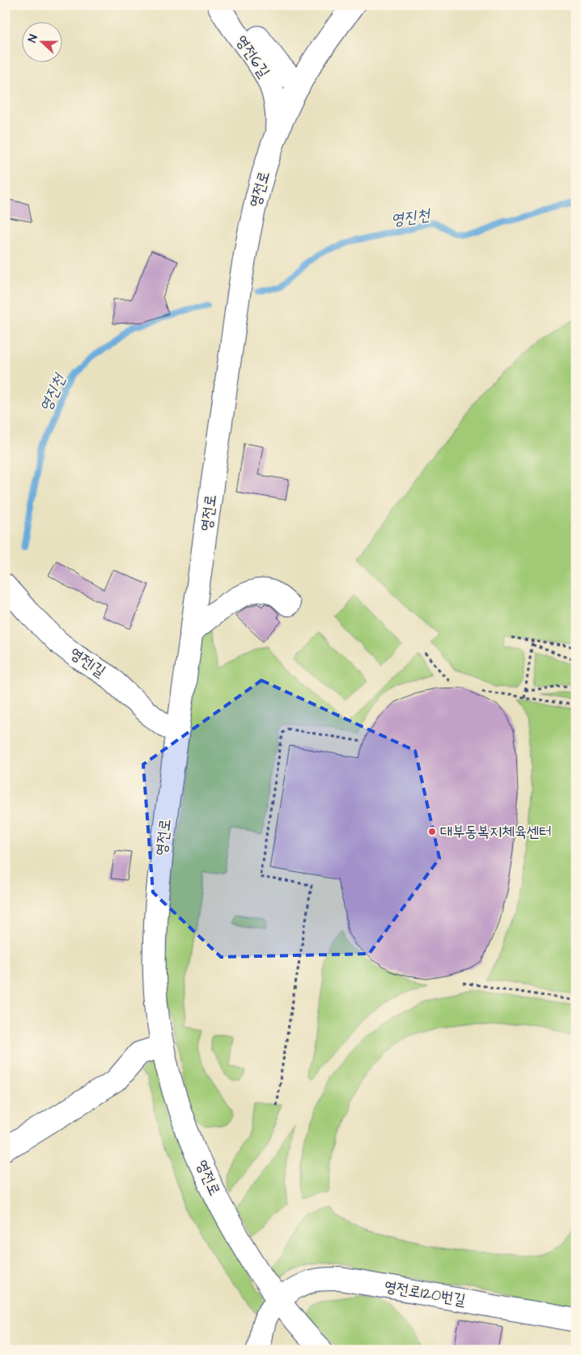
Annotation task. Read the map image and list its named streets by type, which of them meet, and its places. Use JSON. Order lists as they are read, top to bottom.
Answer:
{
  "streets": {
    "street": [
      "영전6길",
      "영전로",
      "영전1길",
      "영전로120번길"
    ]
  },
  "crossings": [
    ["영전6길", "영전로"],
    ["영전로", "영전1길"],
    ["영전로", "영전로120번길"]
  ],
  "water": ["영진천"],
  "places": ["대부동복지체육센터"],
  "north": "left"
}
